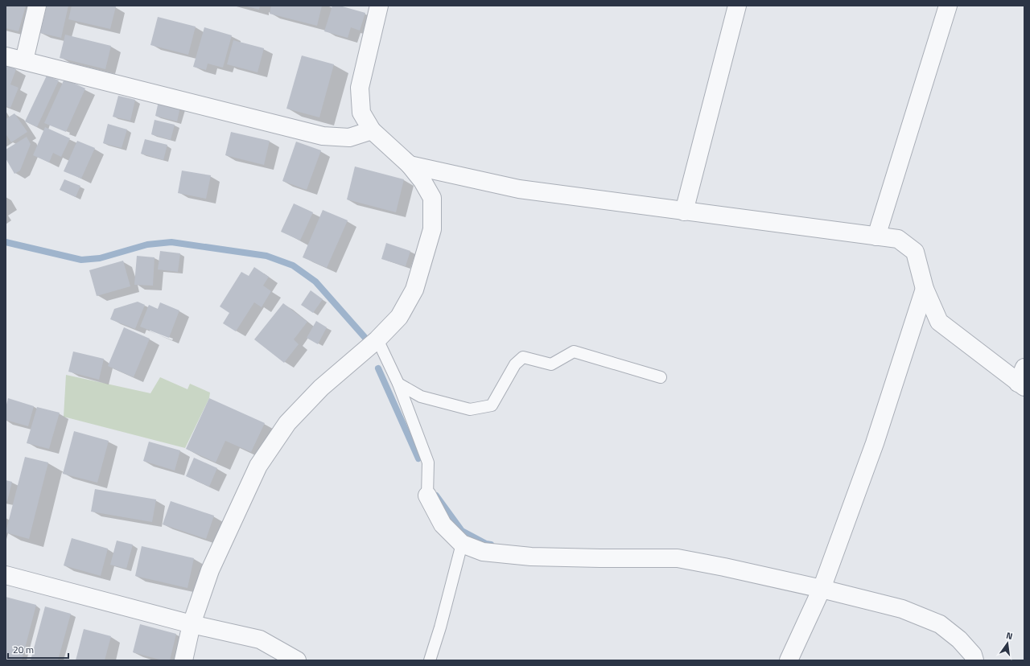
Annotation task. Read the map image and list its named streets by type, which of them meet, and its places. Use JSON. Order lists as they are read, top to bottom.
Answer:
{
  "scale_bar": "20 m",
  "north": "top"
}
